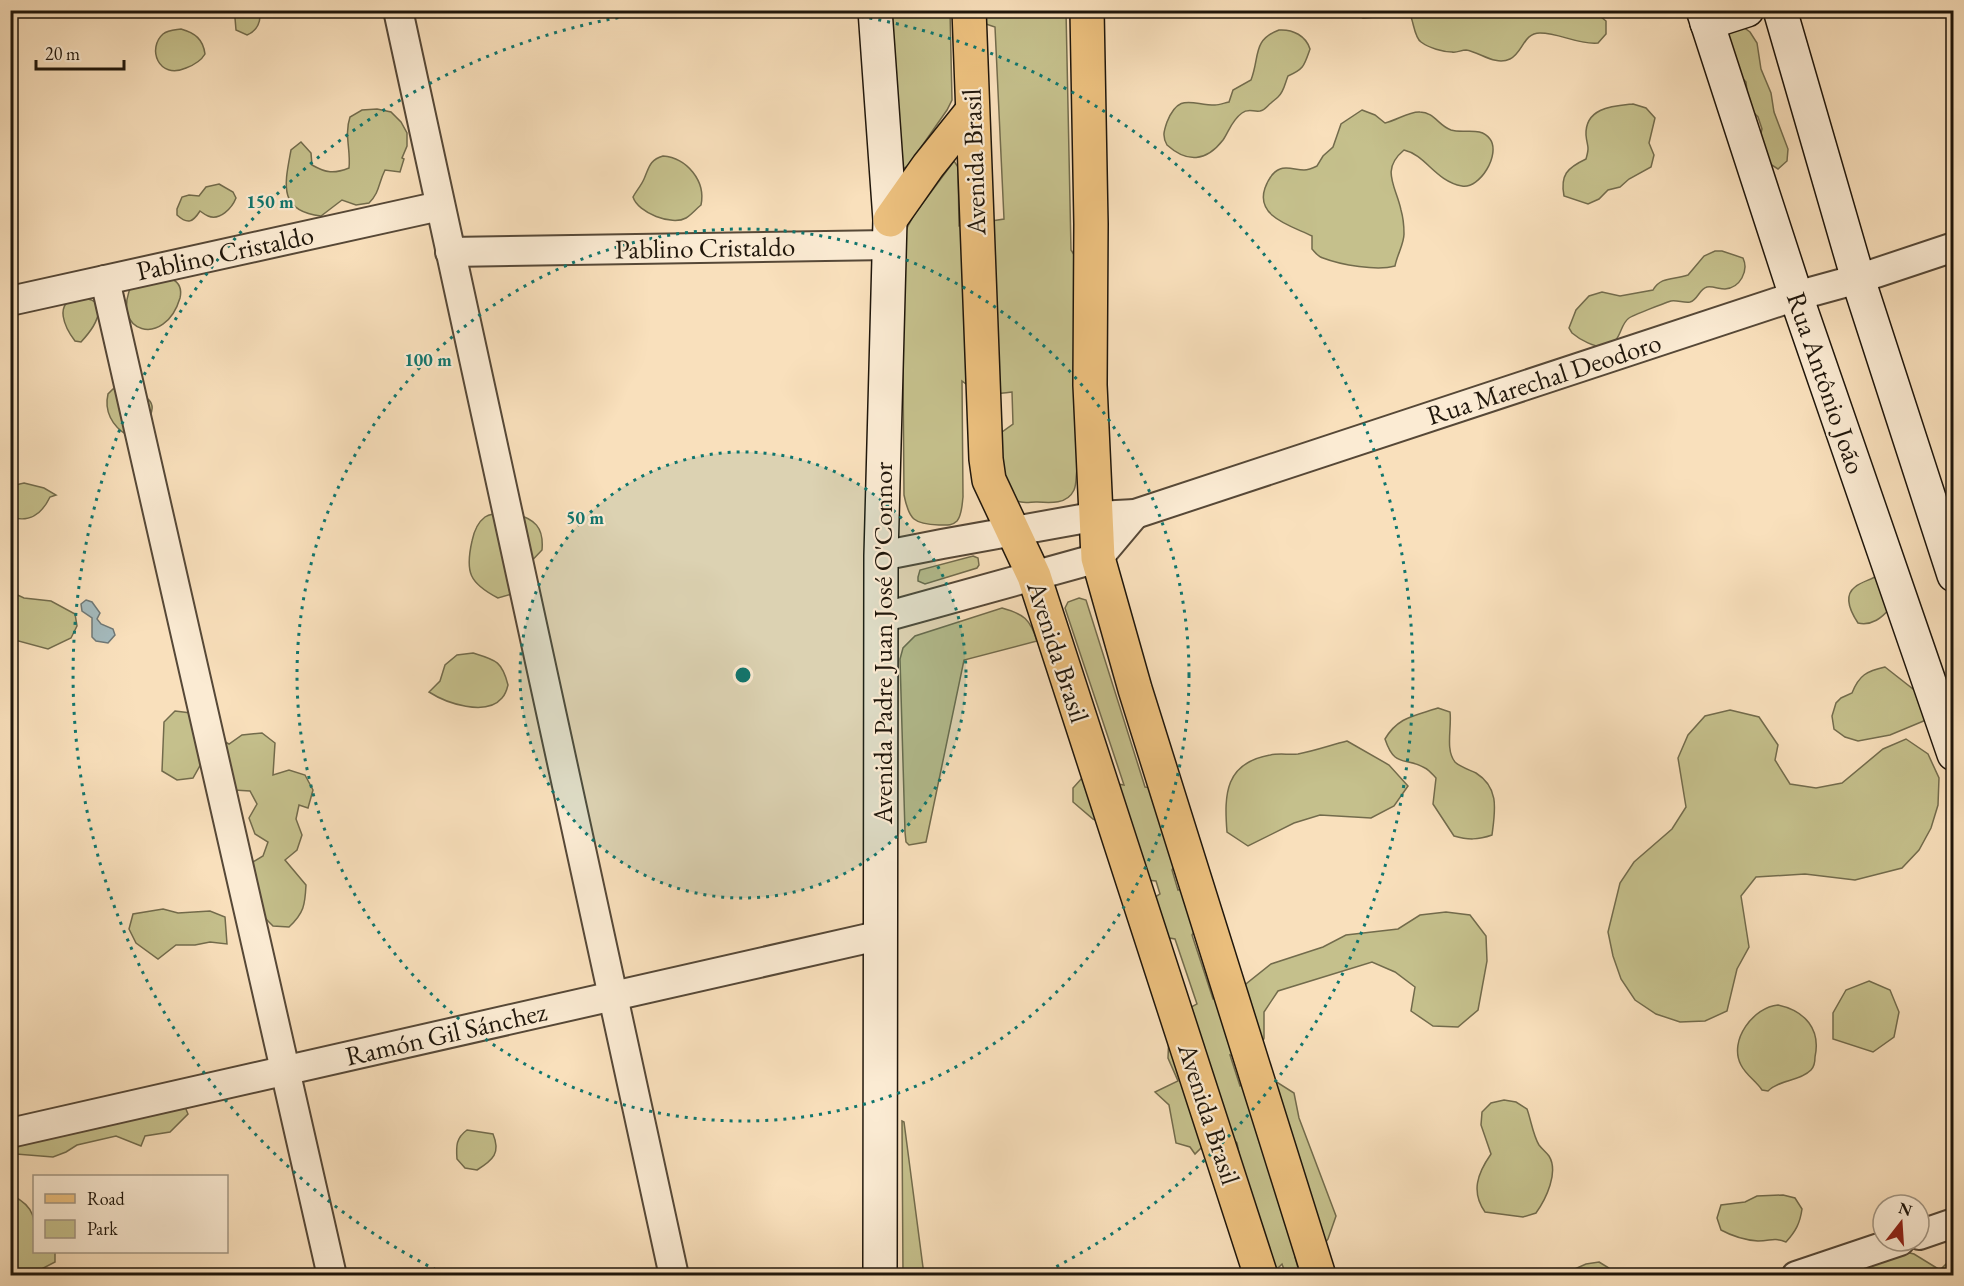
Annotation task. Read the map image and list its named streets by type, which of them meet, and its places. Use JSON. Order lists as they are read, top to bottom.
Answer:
{
  "streets": {
    "main road": ["Avenida Brasil", "Rua Antônio João", "Avenida Padre Juan José O'Connor"],
    "street": ["Pablino Cristaldo", "Rua Marechal Deodoro", "Ramón Gil Sánchez"]
  },
  "crossings": [
    ["Avenida Brasil", "Rua Marechal Deodoro"],
    ["Pablino Cristaldo", "Avenida Padre Juan José O'Connor"],
    ["Rua Marechal Deodoro", "Rua Antônio João"],
    ["Rua Marechal Deodoro", "Avenida Padre Juan José O'Connor"],
    ["Avenida Padre Juan José O'Connor", "Ramón Gil Sánchez"]
  ],
  "legend": ["Road", "Park"],
  "scale_bar": "20 m",
  "north": "top",
  "rings": ["150 m", "100 m", "50 m"]
}
